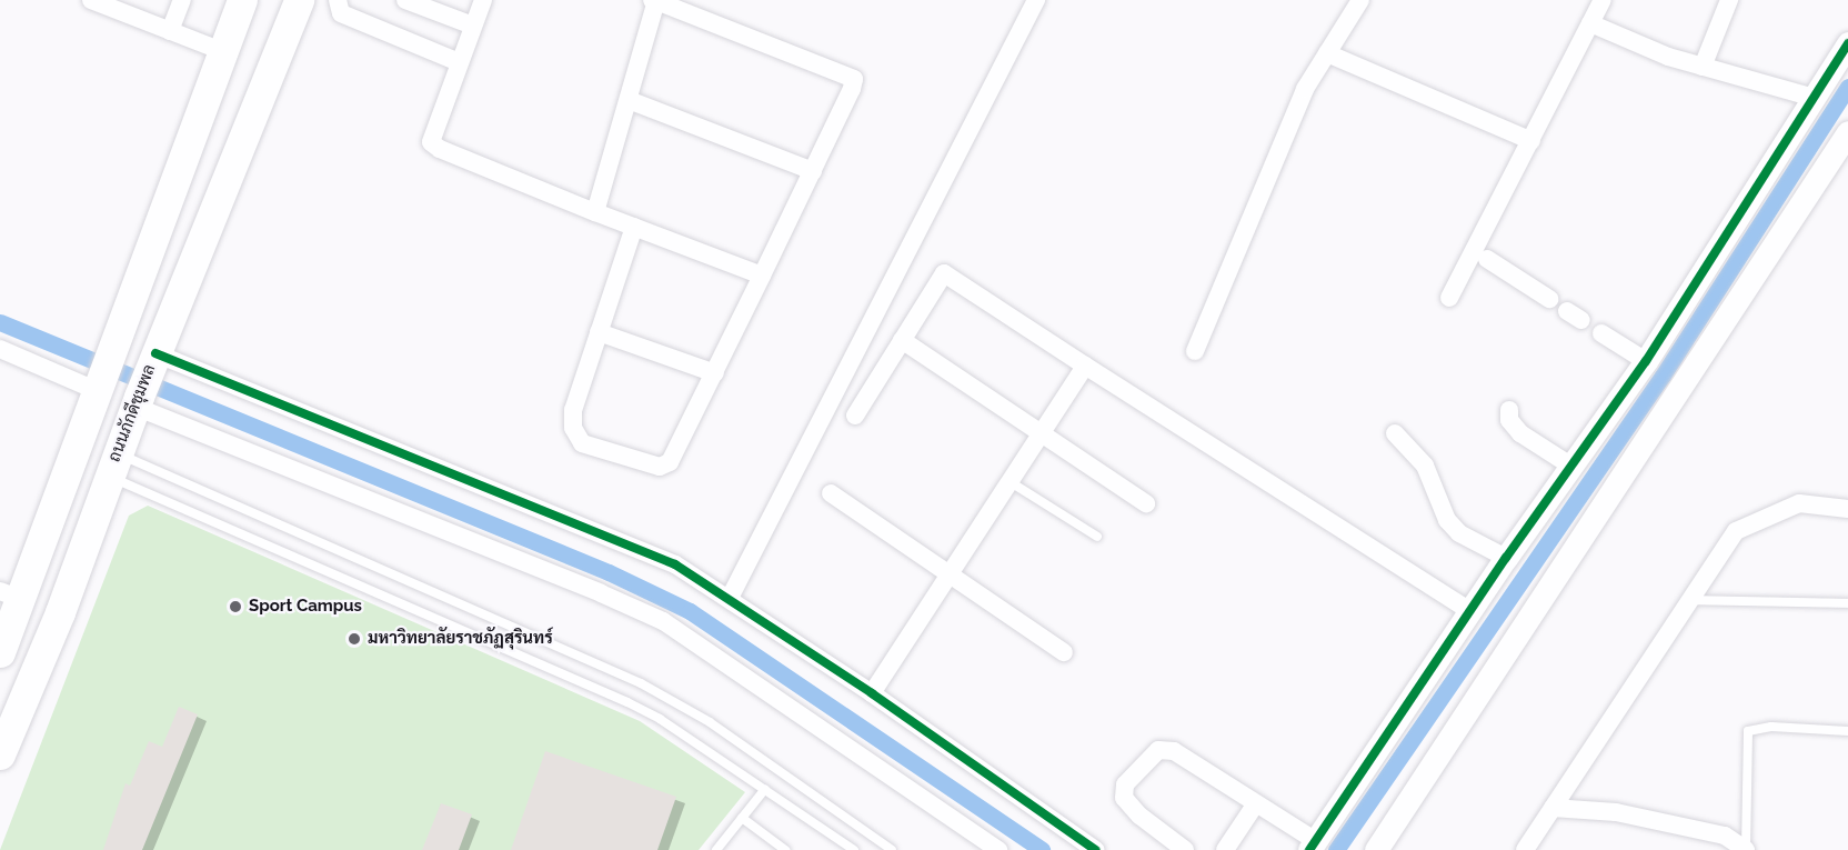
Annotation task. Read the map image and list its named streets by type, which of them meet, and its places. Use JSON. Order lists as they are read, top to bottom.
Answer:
{
  "streets": {
    "main road": ["ถนนภักดีชุมพล"]
  },
  "places": ["Sport Campus", "มหาวิทยาลัยราชภัฏสุรินทร์"]
}
